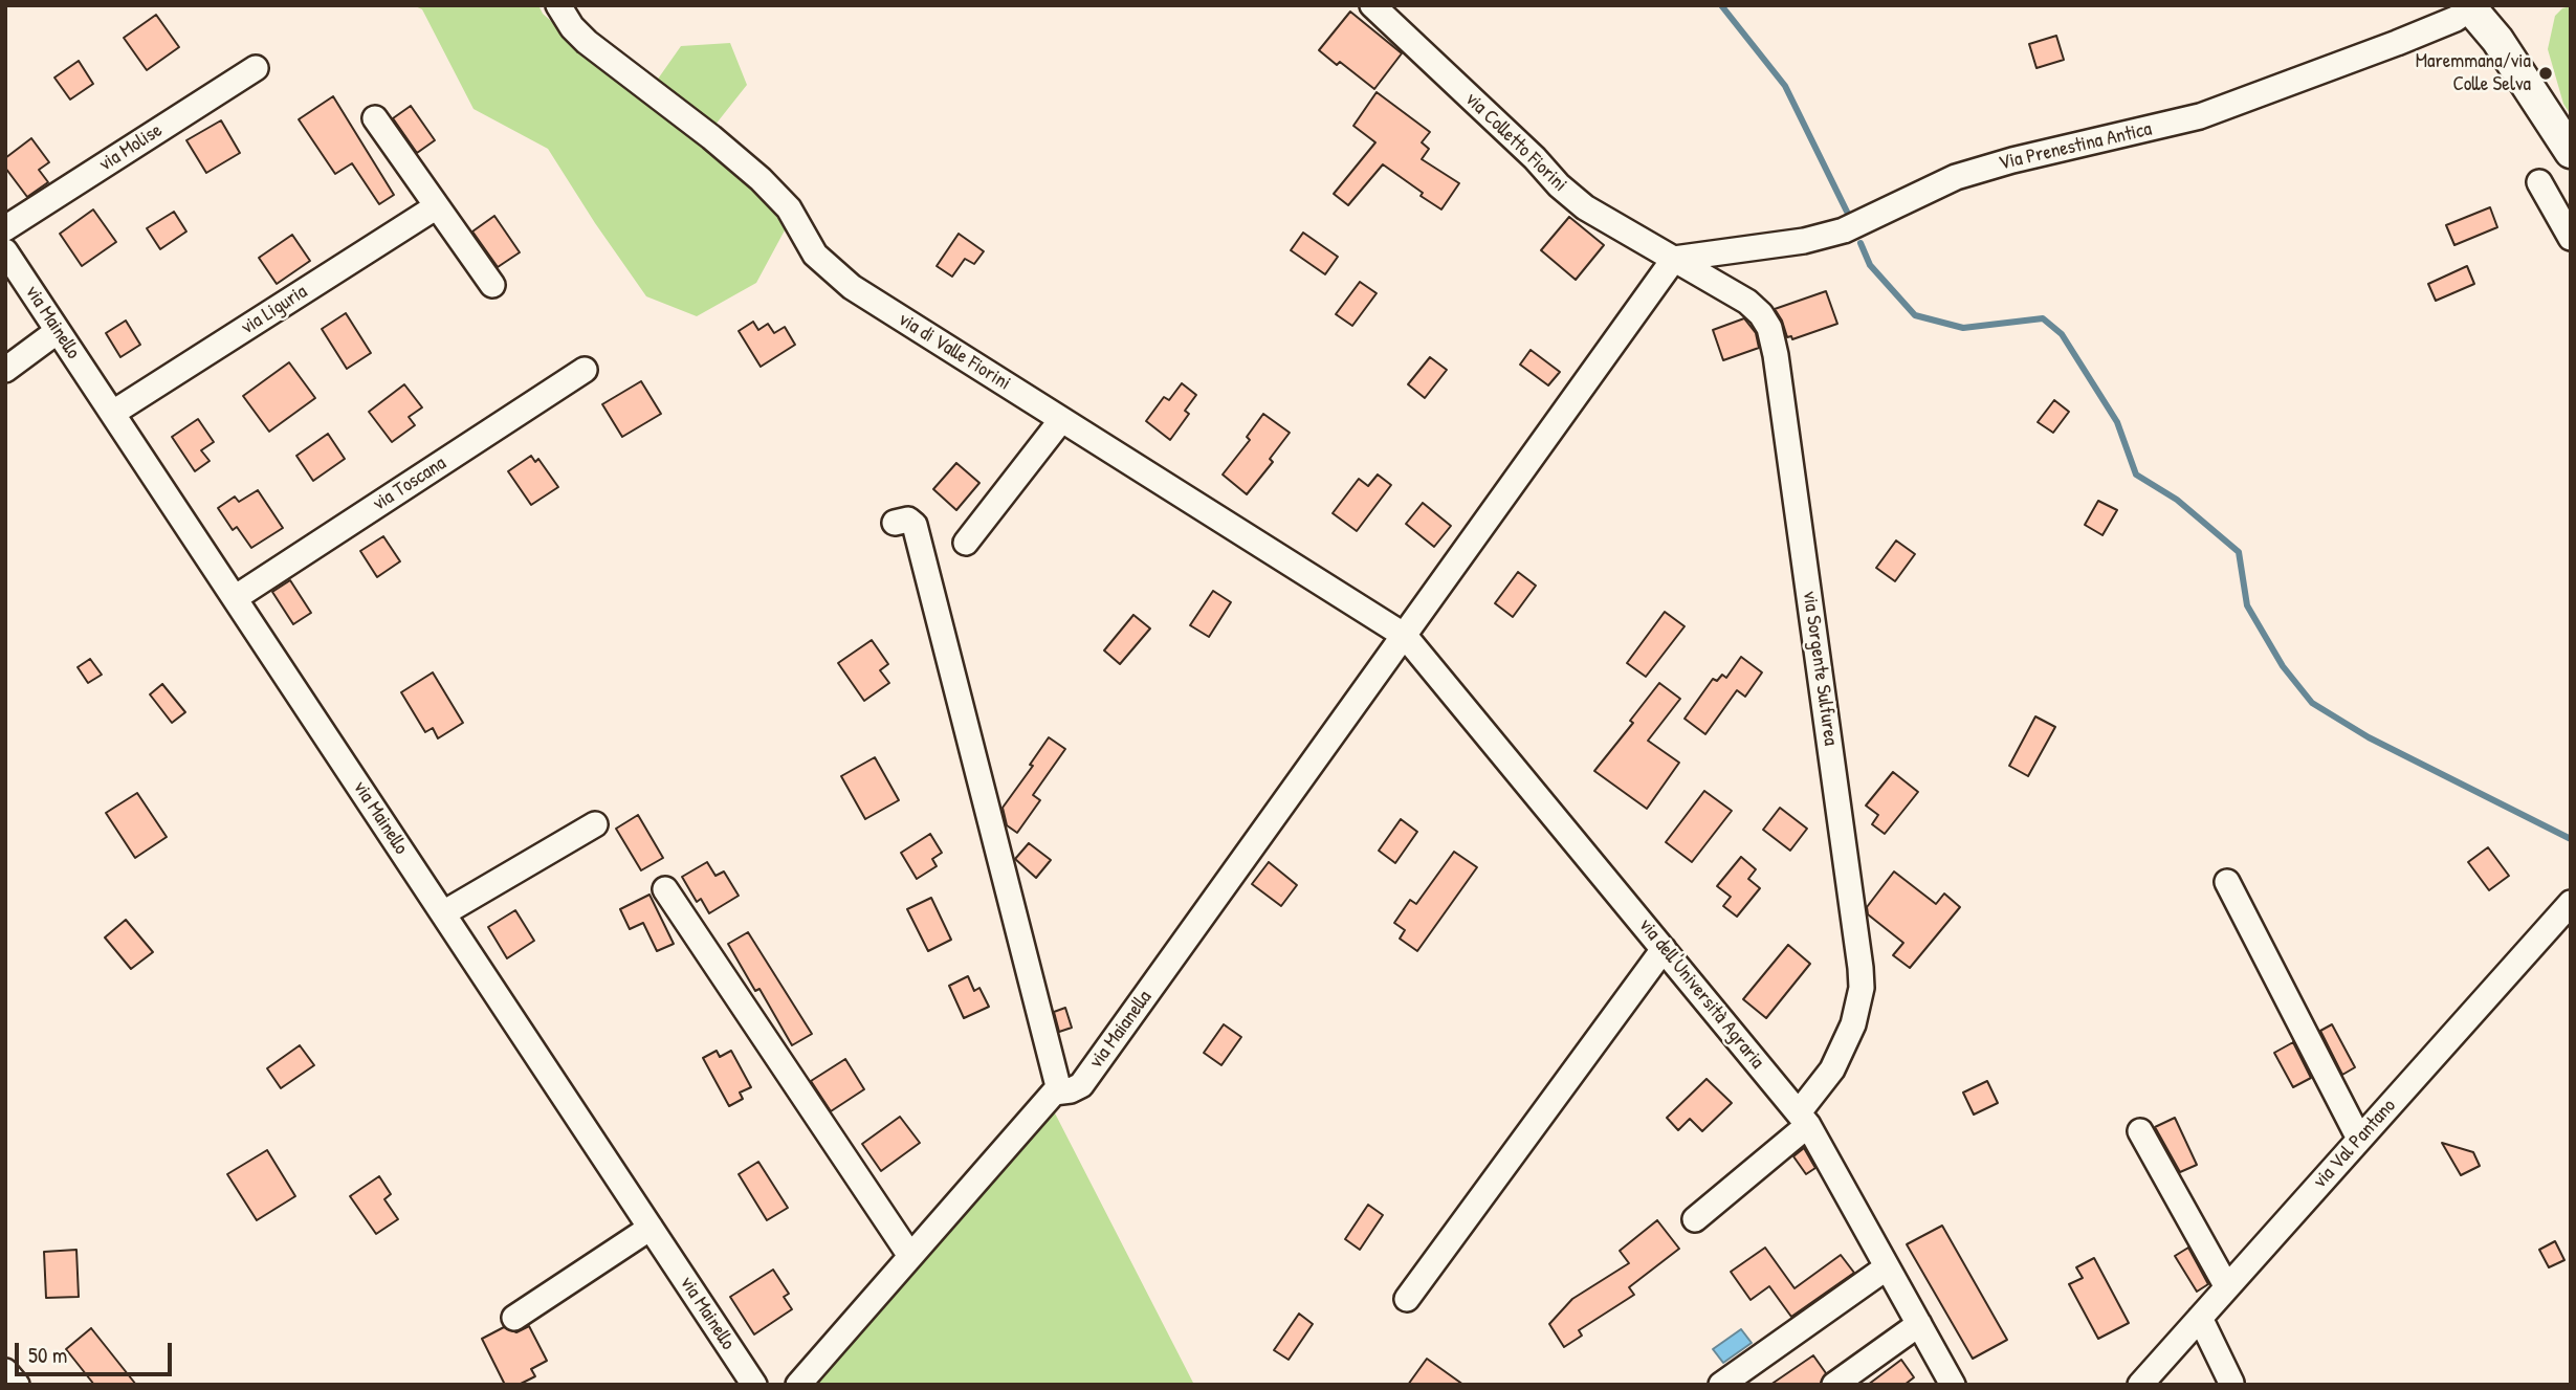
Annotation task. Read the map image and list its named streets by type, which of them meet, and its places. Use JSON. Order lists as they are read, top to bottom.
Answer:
{
  "streets": {
    "street": [
      "via Colletto Fiorini",
      "Via Prenestina Antica",
      "via Molise",
      "via Liguria",
      "via Mainello",
      "via di Valle Fiorini",
      "via Toscana",
      "via Sorgente Sulfurea",
      "via dell'Università Agraria",
      "via Maianella",
      "via Val Pantano"
    ]
  },
  "crossings": [
    ["via Colletto Fiorini", "Via Prenestina Antica"],
    ["via Colletto Fiorini", "via Sorgente Sulfurea"],
    ["via Colletto Fiorini", "via Maianella"],
    ["Via Prenestina Antica", "via Sorgente Sulfurea"],
    ["Via Prenestina Antica", "via Maianella"],
    ["via Liguria", "via Mainello"],
    ["via Mainello", "via Toscana"],
    ["via di Valle Fiorini", "via dell'Università Agraria"],
    ["via di Valle Fiorini", "via Maianella"],
    ["via Sorgente Sulfurea", "via dell'Università Agraria"],
    ["via Sorgente Sulfurea", "via Maianella"],
    ["via dell'Università Agraria", "via Maianella"]
  ],
  "places": ["Maremmana/via Colle Selva"],
  "scale_bar": "50 m"
}
